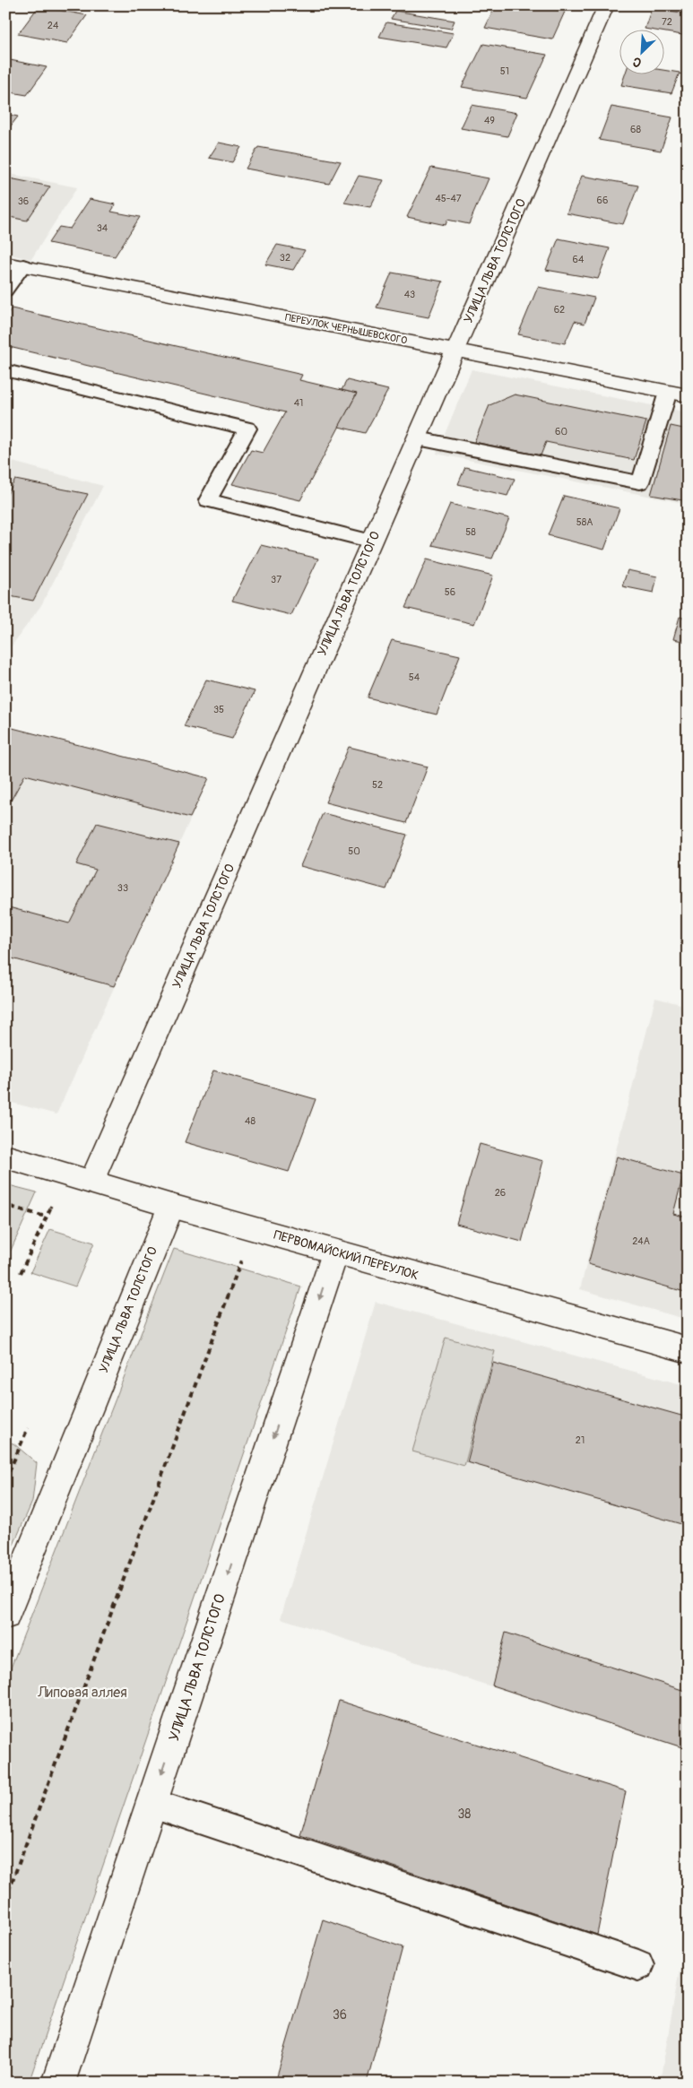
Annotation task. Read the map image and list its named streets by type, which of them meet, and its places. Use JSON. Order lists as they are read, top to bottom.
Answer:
{
  "streets": {
    "street": ["УЛИЦА ЛЬВА ТОЛСТОГО", "ПЕРЕУЛОК ЧЕРНЫШЕВСКОГО", "ПЕРВОМАЙСКИЙ ПЕРЕУЛОК"]
  },
  "crossings": [
    ["УЛИЦА ЛЬВА ТОЛСТОГО", "ПЕРЕУЛОК ЧЕРНЫШЕВСКОГО"],
    ["УЛИЦА ЛЬВА ТОЛСТОГО", "ПЕРВОМАЙСКИЙ ПЕРЕУЛОК"]
  ],
  "parks": ["Липовая аллея"],
  "house_numbers": [
    "72",
    "24",
    "51",
    "49",
    "68",
    "45-47",
    "66",
    "36",
    "34",
    "32",
    "64",
    "43",
    "62",
    "41",
    "60",
    "58А",
    "58",
    "37",
    "56",
    "54",
    "35",
    "52",
    "50",
    "33",
    "48",
    "26",
    "24А",
    "21",
    "38",
    "36"
  ],
  "north": "bottom left"
}
